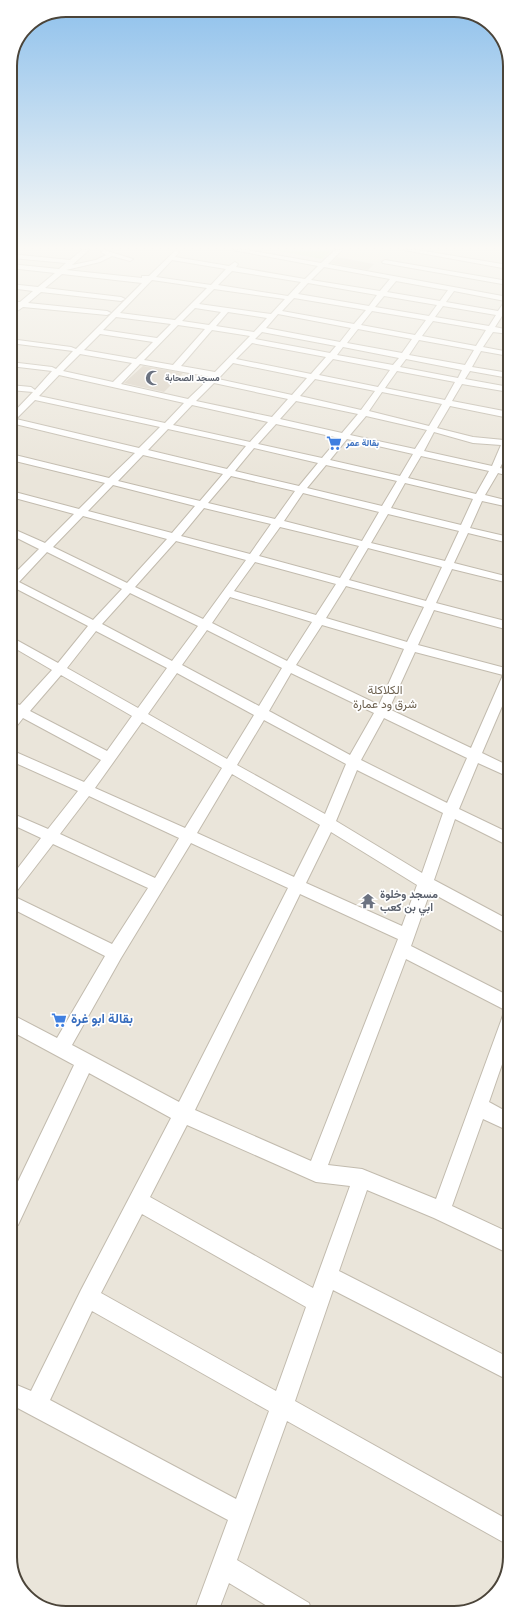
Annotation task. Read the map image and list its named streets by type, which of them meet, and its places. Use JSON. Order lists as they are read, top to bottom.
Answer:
{
  "districts": ["الكلاكلة شرق ود عمارة"],
  "places": {
    "mosque": ["مسجد الصحابة"],
    "supermarket": ["بقالة عمر", "بقالة ابو غرة"],
    "temple": ["مسجد وخلوة ابي بن كعب"]
  }
}
